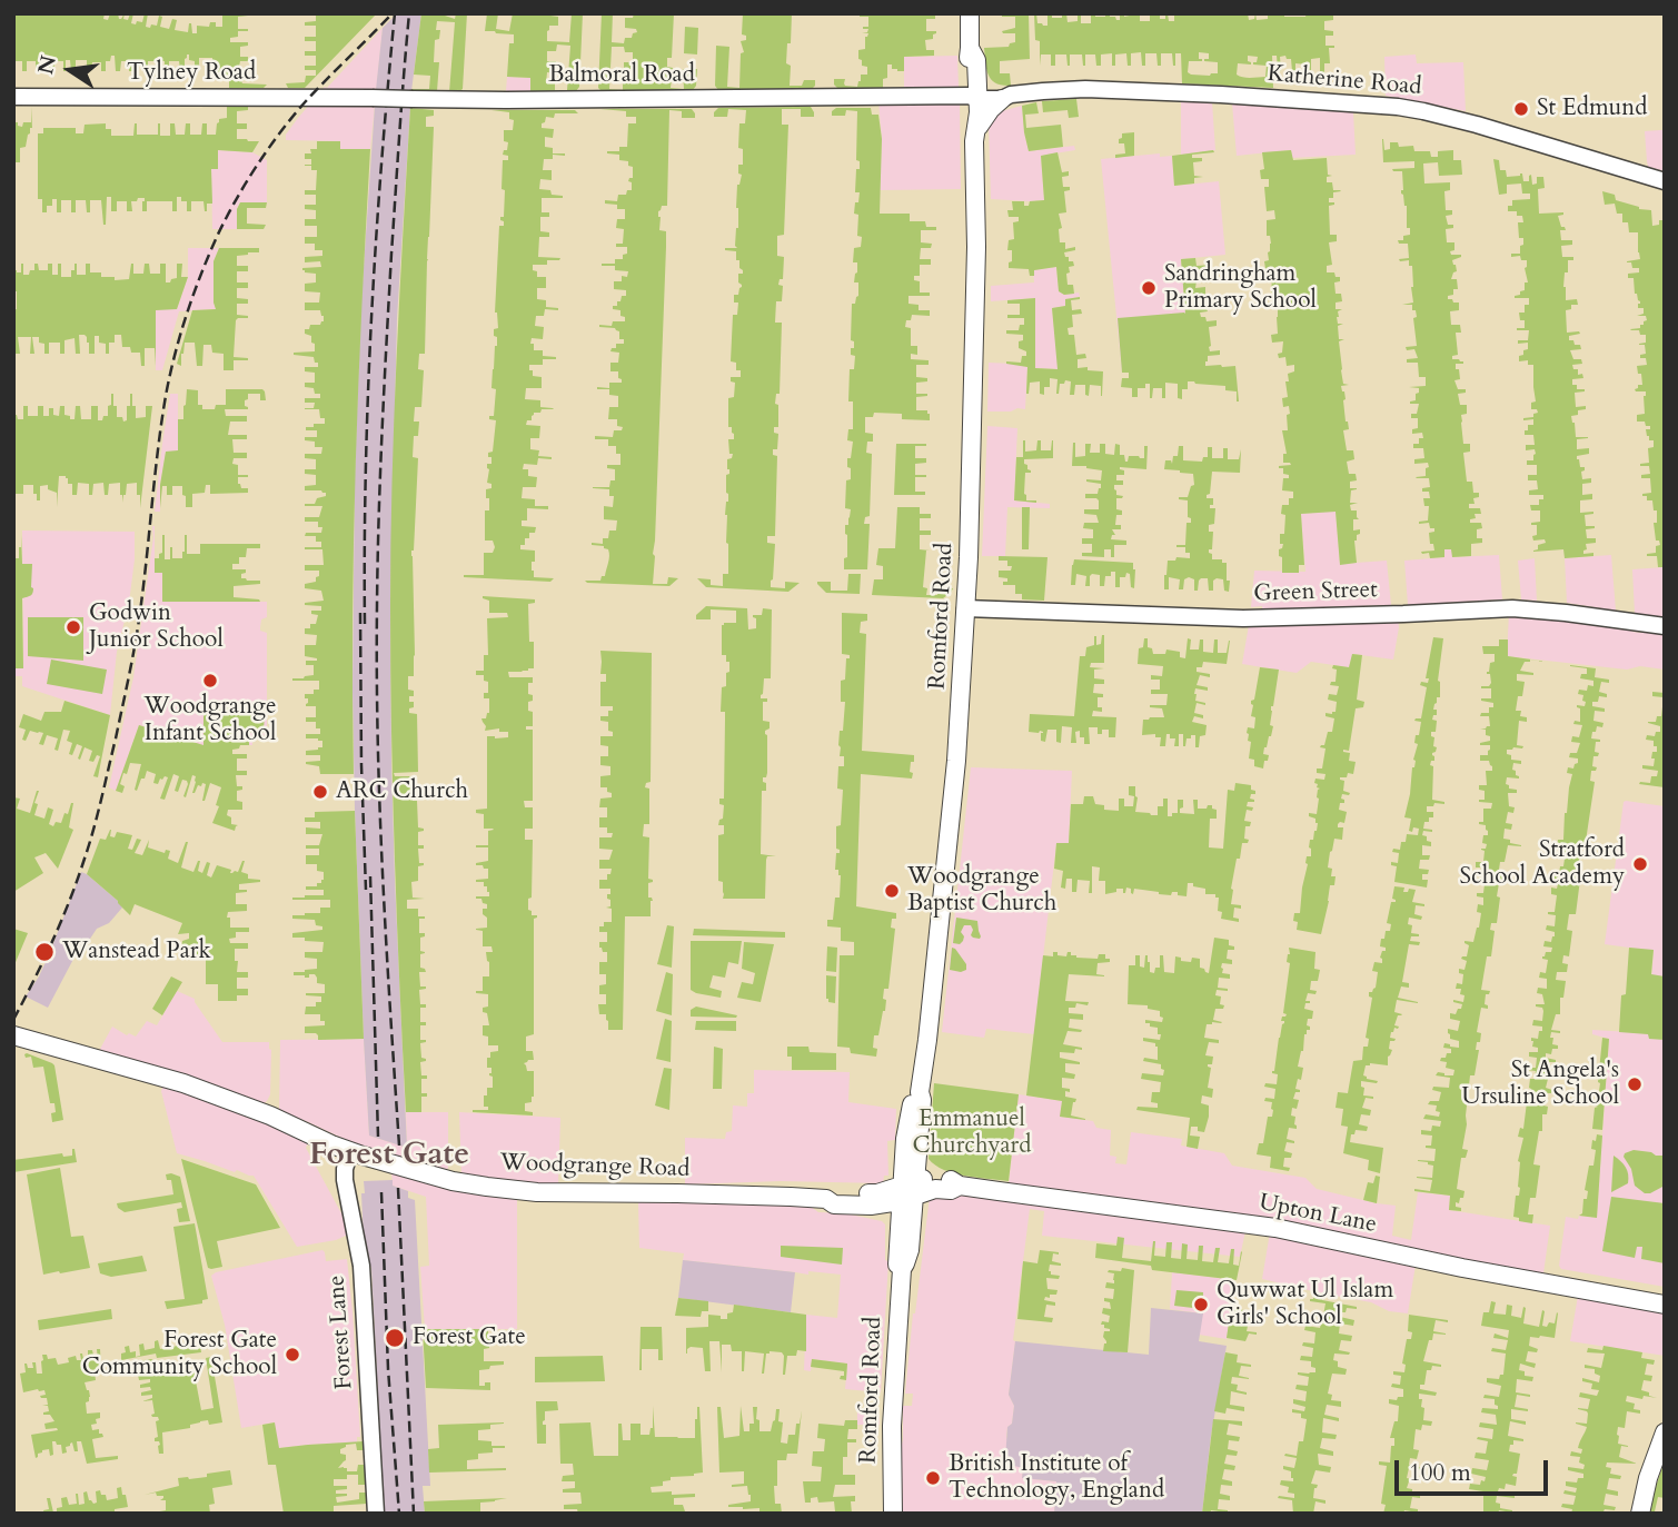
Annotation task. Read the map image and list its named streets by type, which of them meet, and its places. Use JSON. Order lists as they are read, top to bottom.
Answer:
{
  "streets": {
    "main road": [
      "Tylney Road",
      "Balmoral Road",
      "Katherine Road",
      "Green Street",
      "Romford Road",
      "Woodgrange Road",
      "Upton Lane",
      "Forest Lane"
    ]
  },
  "crossings": [
    ["Tylney Road", "Balmoral Road"],
    ["Balmoral Road", "Katherine Road"],
    ["Balmoral Road", "Romford Road"],
    ["Katherine Road", "Romford Road"],
    ["Green Street", "Romford Road"],
    ["Romford Road", "Woodgrange Road"],
    ["Romford Road", "Upton Lane"],
    ["Woodgrange Road", "Upton Lane"],
    ["Woodgrange Road", "Forest Lane"]
  ],
  "districts": ["Forest Gate"],
  "parks": ["Emmanuel Churchyard"],
  "places": [
    "St Edmund",
    "Sandringham Primary School",
    "Godwin Junior School",
    "Woodgrange Infant School",
    "ARC Church",
    "Stratford School Academy",
    "Woodgrange Baptist Church",
    "Wanstead Park",
    "St Angela's Ursuline School",
    "Quwwat Ul Islam Girls' School",
    "Forest Gate",
    "Forest Gate Community School",
    "British Institute of Technology, England"
  ],
  "scale_bar": "100 m",
  "north": "left"
}
